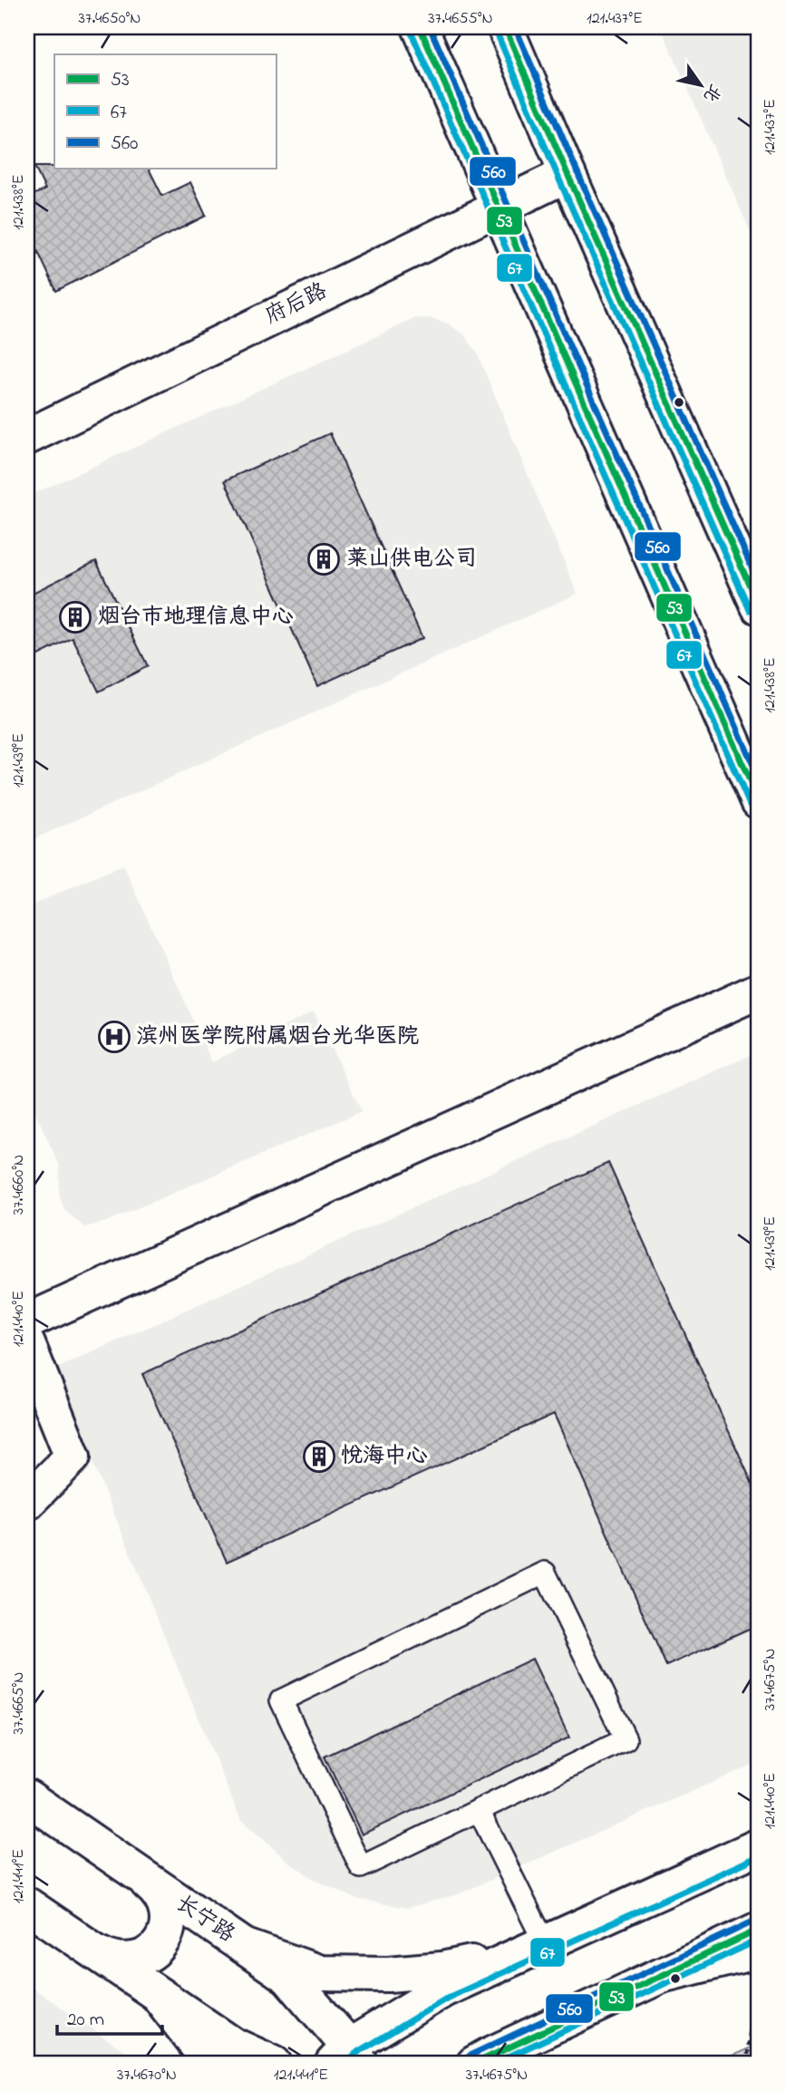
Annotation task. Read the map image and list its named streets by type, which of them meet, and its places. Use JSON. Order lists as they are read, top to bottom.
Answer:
{
  "streets": {
    "main road": ["府后路", "长宁路"]
  },
  "places": {
    "building": ["莱山供电公司", "烟台市地理信息中心", "悦海中心"],
    "hospital": ["滨州医学院附属烟台光华医院"]
  },
  "lines": ["transit line 53", "transit line 560", "transit line 67"],
  "legend": ["53", "67", "560"],
  "scale_bar": "20 m",
  "north": "bottom right",
  "coordinates": [
    "37.4650°N",
    "37.4655°N",
    "121.437°E",
    "121.438°E",
    "121.439°E",
    "37.4660°N",
    "121.440°E",
    "37.4675°N",
    "37.4665°N",
    "121.441°E",
    "37.4670°N"
  ]
}
